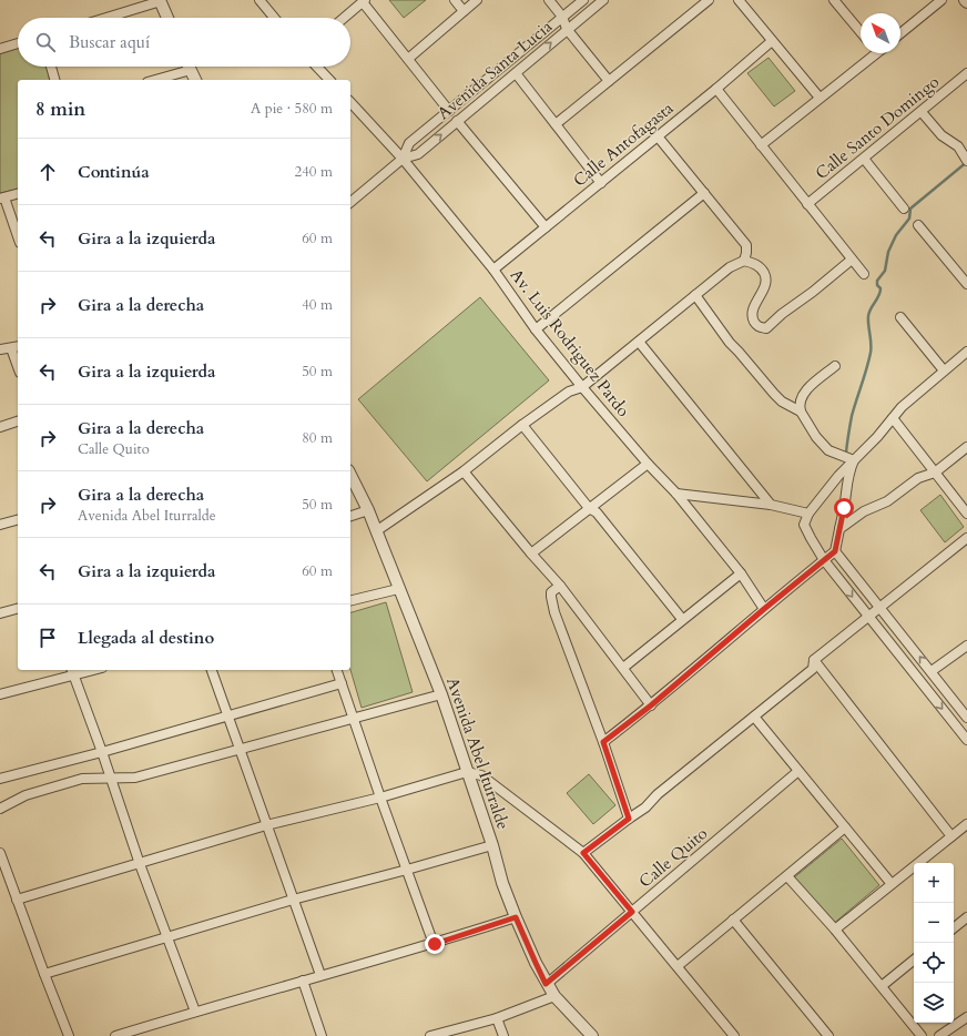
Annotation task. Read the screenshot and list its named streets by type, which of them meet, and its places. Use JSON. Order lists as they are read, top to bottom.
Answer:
{
  "streets": {
    "street": [
      "Avenida Santa Lucia",
      "Calle Santo Domingo",
      "Calle Antofagasta",
      "Av. Luis Rodriguez Pardo",
      "Avenida Abel Iturralde",
      "Calle Quito"
    ]
  },
  "crossings": [
    ["Avenida Santa Lucia", "Av. Luis Rodriguez Pardo"],
    ["Calle Antofagasta", "Av. Luis Rodriguez Pardo"],
    ["Avenida Abel Iturralde", "Calle Quito"]
  ],
  "north": "top left",
  "page": {
    "search": "Buscar aquí",
    "heading": ["8 min", "A pie · 580 m"],
    "list": [
      ["Continúa", "240 m"],
      ["Gira a la izquierda", "60 m"],
      ["Gira a la derecha", "40 m"],
      ["Gira a la izquierda", "50 m"],
      ["Gira a la derecha", "Calle Quito", "80 m"],
      ["Gira a la derecha", "Avenida Abel Iturralde", "50 m"],
      ["Gira a la izquierda", "60 m"],
      "Llegada al destino"
    ],
    "map_buttons": ["+", "−"]
  }
}
